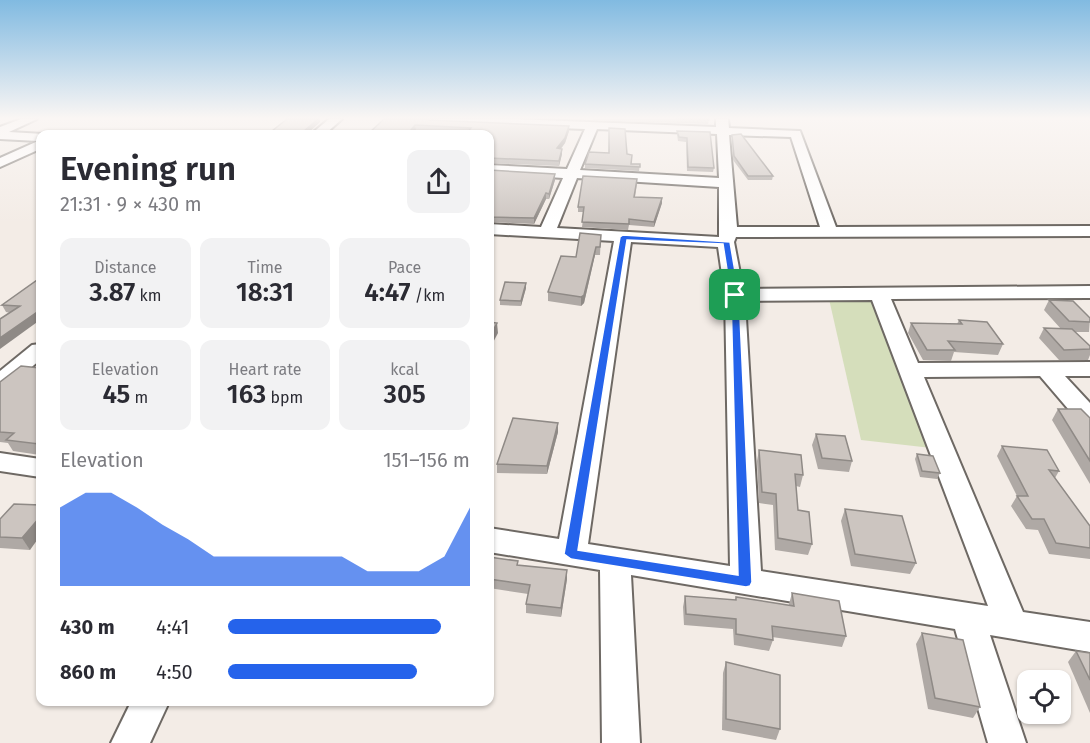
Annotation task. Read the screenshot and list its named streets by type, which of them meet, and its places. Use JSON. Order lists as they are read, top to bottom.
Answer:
{
  "page": {
    "heading": ["Evening run", "21:31 · 9 × 430 m"],
    "stats": [
      ["Distance", "3.87 km"],
      ["Time", "18:31"],
      ["Pace", "4:47 /km"],
      ["Elevation", "45 m"],
      ["Heart rate", "163 bpm"],
      ["kcal", "305"]
    ],
    "chart": ["Elevation", "151–156 m"],
    "list": [
      {
        "name": "430 m",
        "note": "4:41"
      },
      {
        "name": "860 m",
        "note": "4:50"
      }
    ]
  }
}
